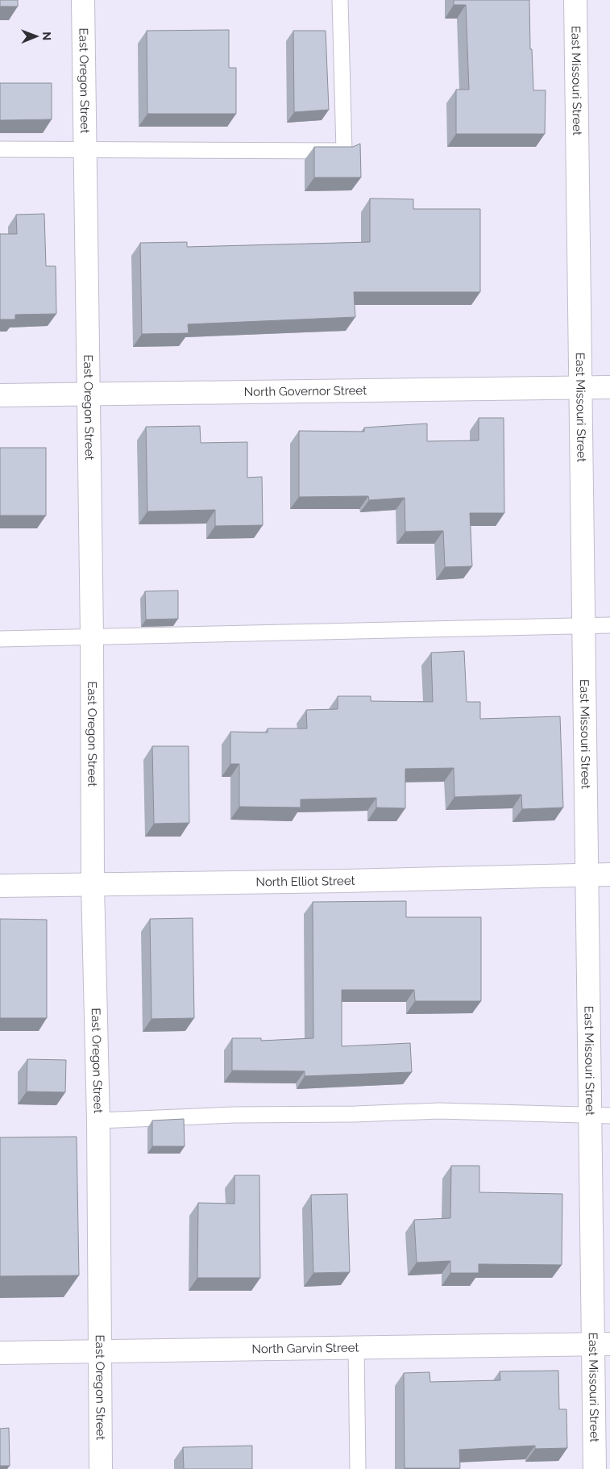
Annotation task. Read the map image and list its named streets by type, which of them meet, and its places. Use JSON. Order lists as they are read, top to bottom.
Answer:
{
  "streets": {
    "street": [
      "East Oregon Street",
      "East Missouri Street",
      "North Governor Street",
      "North Elliot Street",
      "North Garvin Street"
    ]
  },
  "crossings": [
    ["East Oregon Street", "North Governor Street"],
    ["East Oregon Street", "North Elliot Street"],
    ["East Oregon Street", "North Garvin Street"],
    ["East Missouri Street", "North Governor Street"],
    ["East Missouri Street", "North Elliot Street"],
    ["East Missouri Street", "North Garvin Street"]
  ],
  "north": "right"
}
